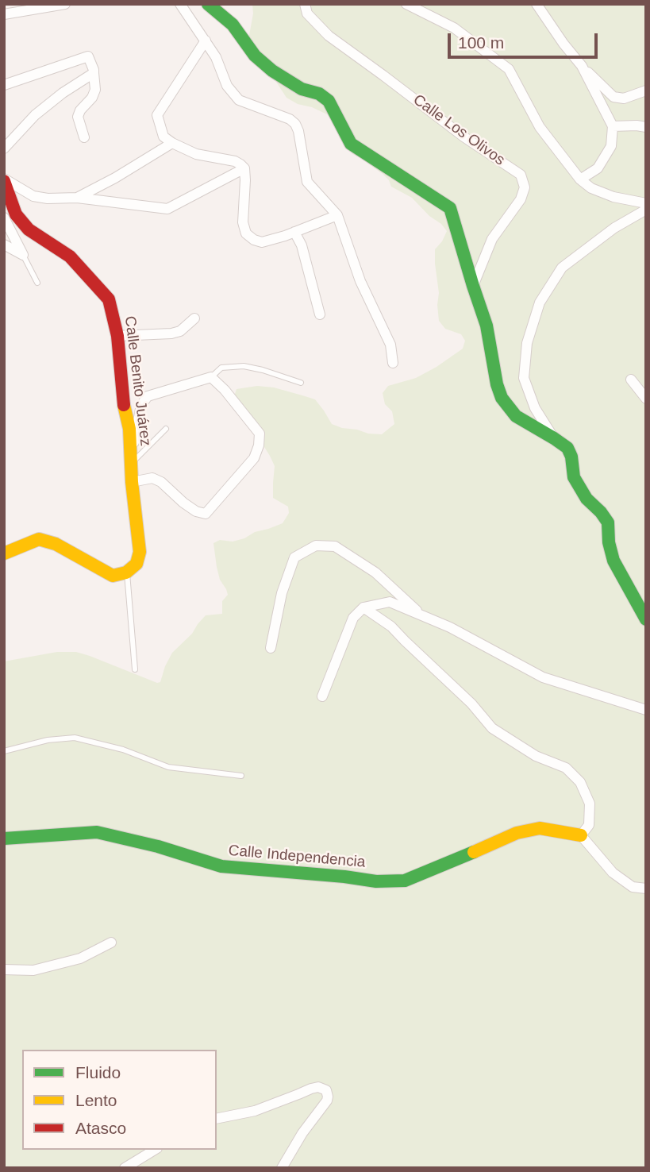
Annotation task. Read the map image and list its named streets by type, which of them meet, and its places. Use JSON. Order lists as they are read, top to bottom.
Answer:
{
  "streets": {
    "street": ["Calle Los Olivos", "Calle Benito Juárez", "Calle Independencia"]
  },
  "legend": ["Fluido", "Lento", "Atasco"],
  "scale_bar": "100 m"
}
